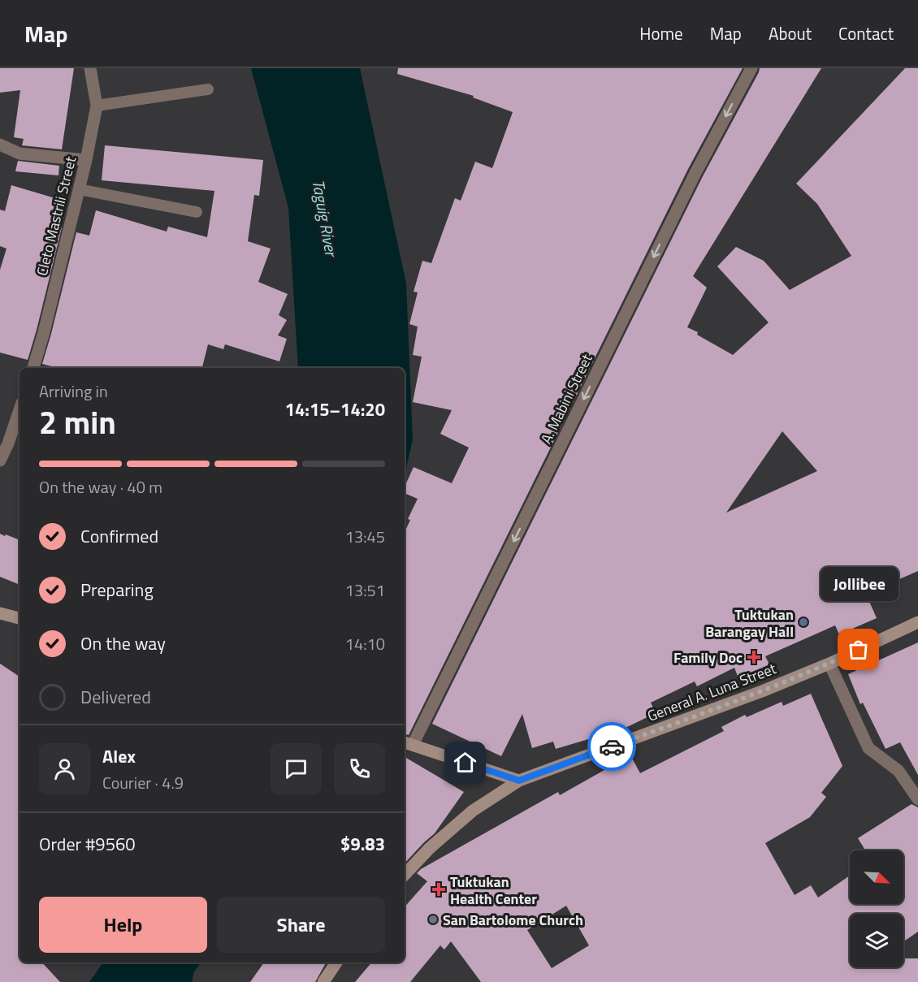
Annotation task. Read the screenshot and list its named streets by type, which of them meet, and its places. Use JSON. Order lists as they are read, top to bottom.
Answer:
{
  "streets": {
    "main road": ["General A. Luna Street"],
    "street": ["Cleto Mastrili Street", "A. Mabini Street"]
  },
  "one_way": ["A. Mabini Street"],
  "water": ["Taguig River"],
  "places": {
    "other": ["Tuktukan Barangay Hall", "Jollibee", "San Bartolome Church"],
    "health": ["Family Doc", "Tuktukan Health Center"]
  },
  "north": "bottom right",
  "page": {
    "header": "Map",
    "nav": [
      "Home",
      "Map",
      "About",
      "Contact"
    ],
    "heading": ["2 min", "Arriving in", "14:15–14:20"],
    "panel": [
      "Alex",
      "Courier · 4.9",
      "Order #9560",
      "$9.83"
    ],
    "bar": "On the way · 40 m",
    "list": [
      ["Confirmed", "13:45"],
      ["Preparing", "13:51"],
      ["On the way", "14:10"],
      "Delivered"
    ],
    "bubble": "Jollibee",
    "buttons": ["Help", "Share"]
  }
}
